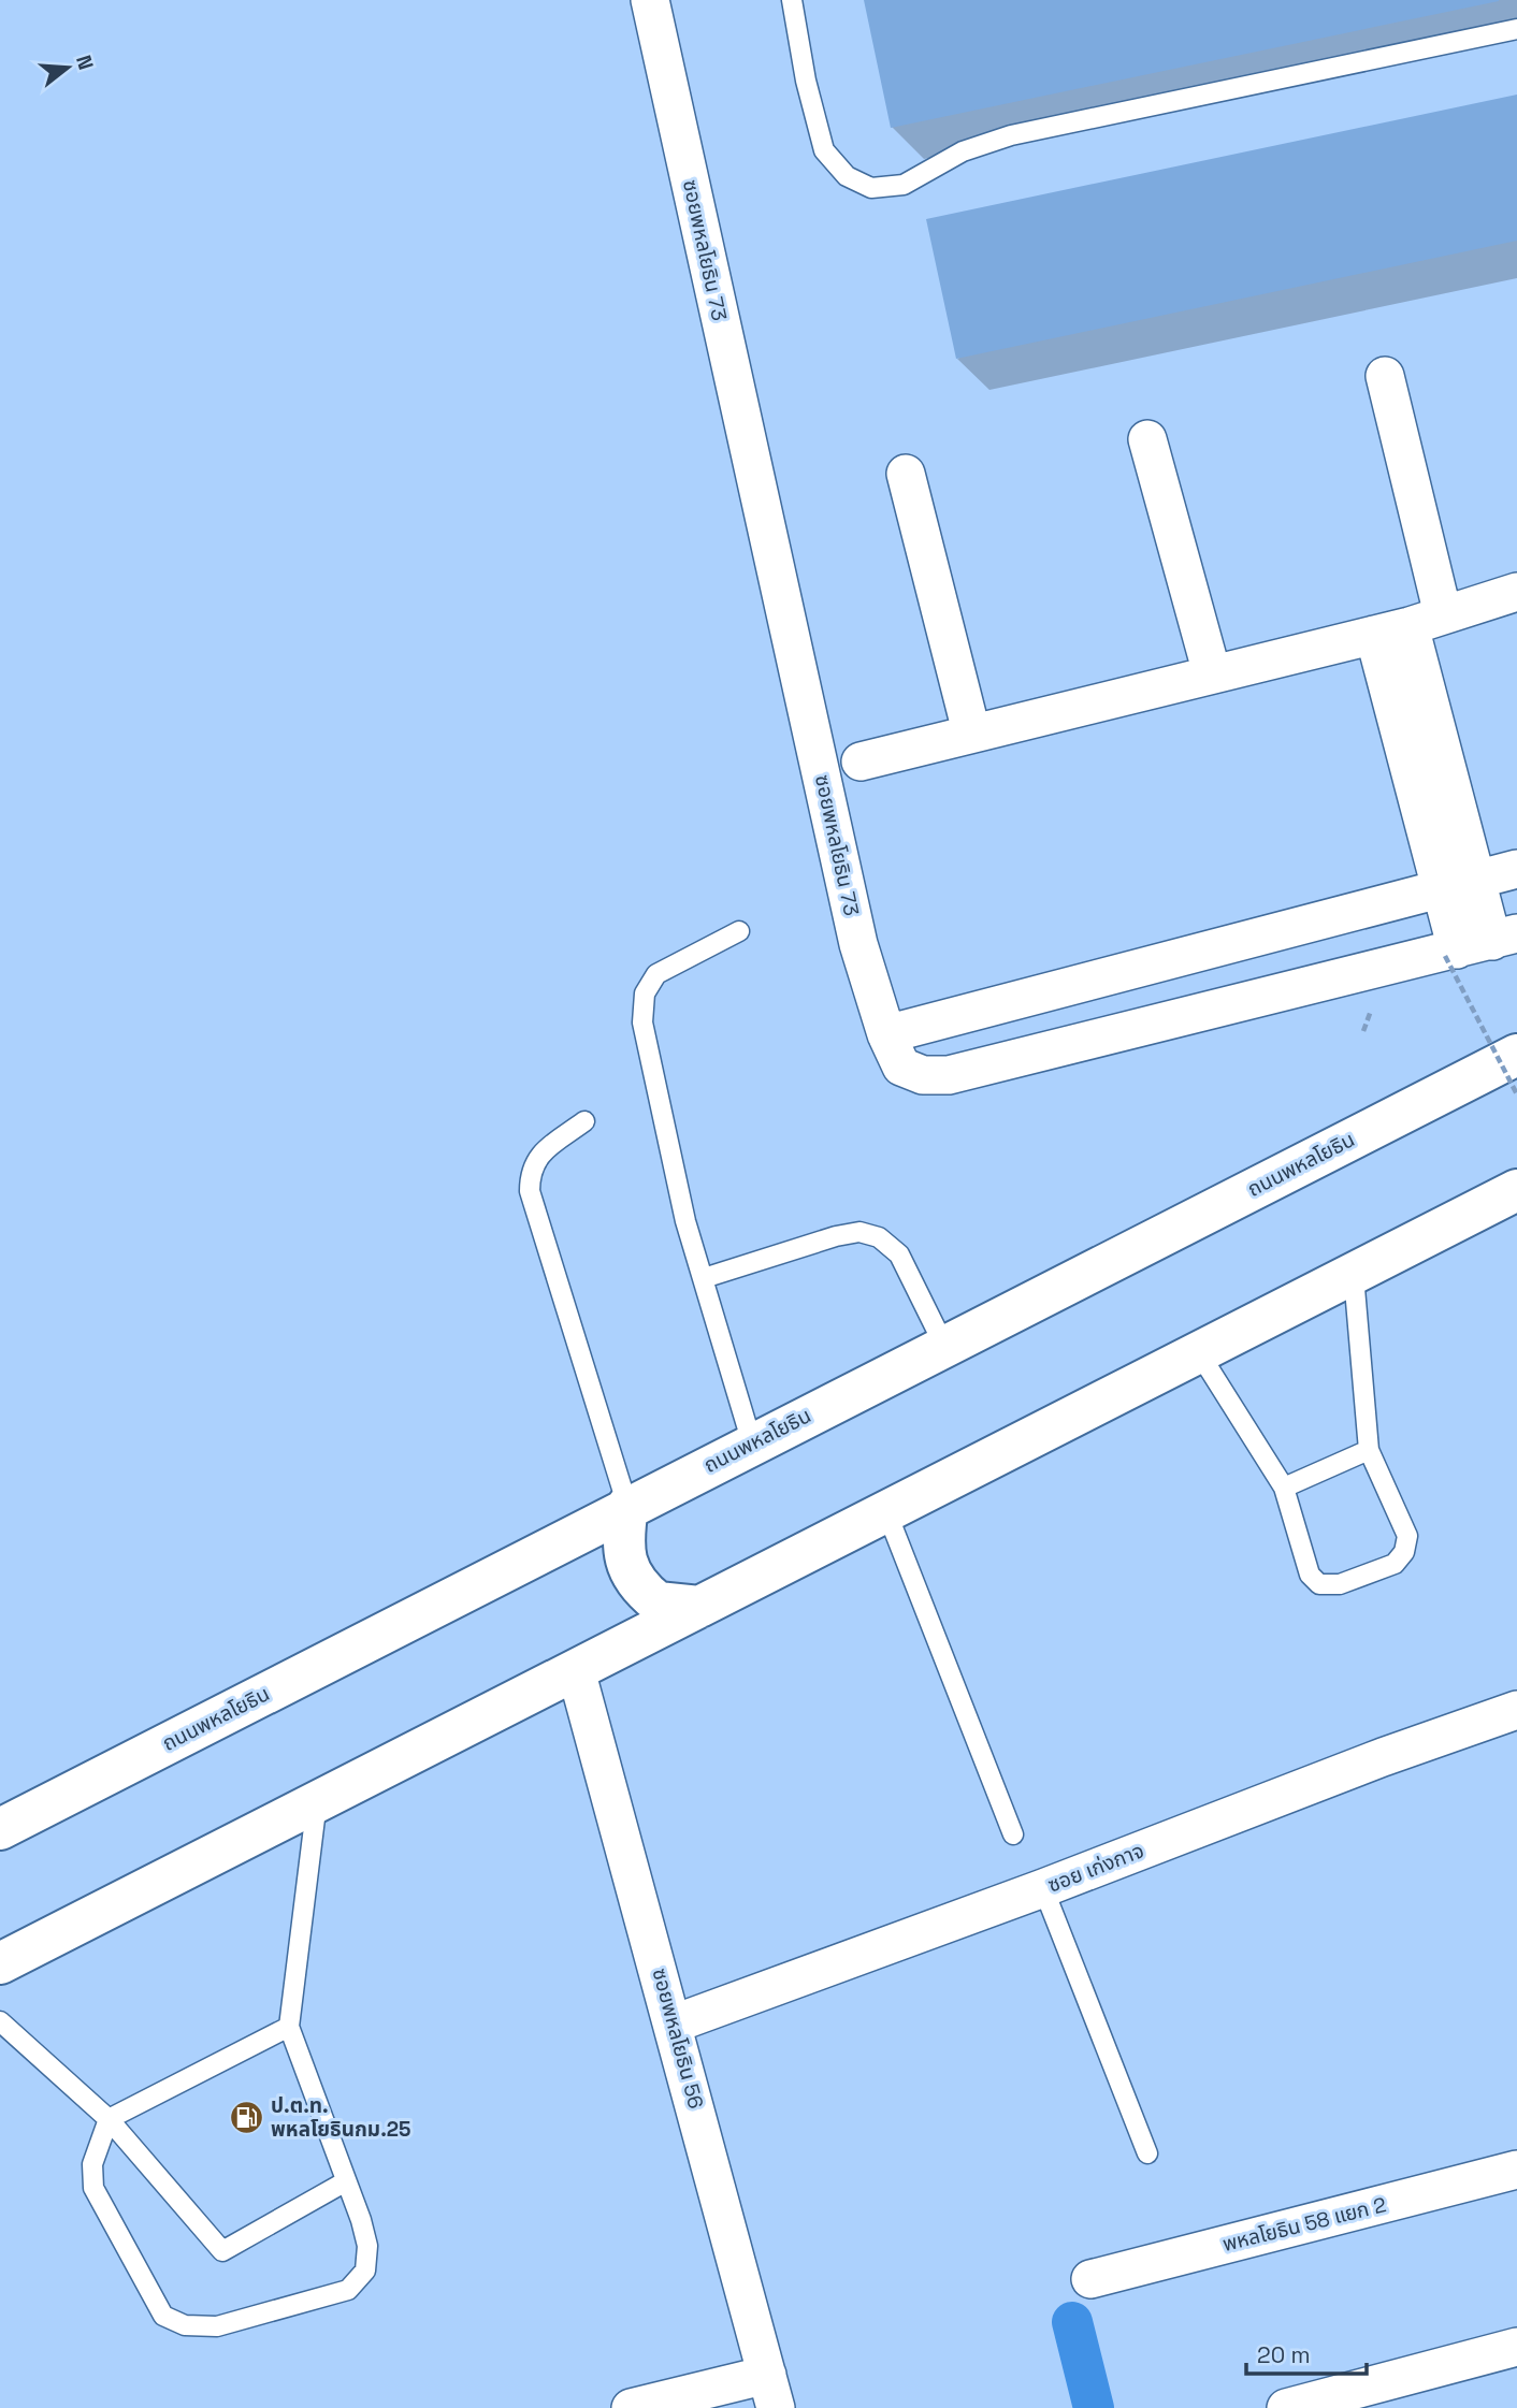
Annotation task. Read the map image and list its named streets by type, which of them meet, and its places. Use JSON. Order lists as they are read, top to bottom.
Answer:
{
  "streets": {
    "main road": ["ถนนพหลโยธิน"],
    "street": [
      "ซอยพหลโยธิน 73",
      "ซอย เก่งกาจ",
      "ซอยพหลโยธิน 56",
      "พหลโยธิน 58 แยก 2"
    ]
  },
  "crossings": [
    ["ซอย เก่งกาจ", "ซอยพหลโยธิน 56"]
  ],
  "places": {
    "fuel station": ["ป.ต.ท. พหลโยธินกม.25"]
  },
  "scale_bar": "20 m",
  "north": "right"
}
